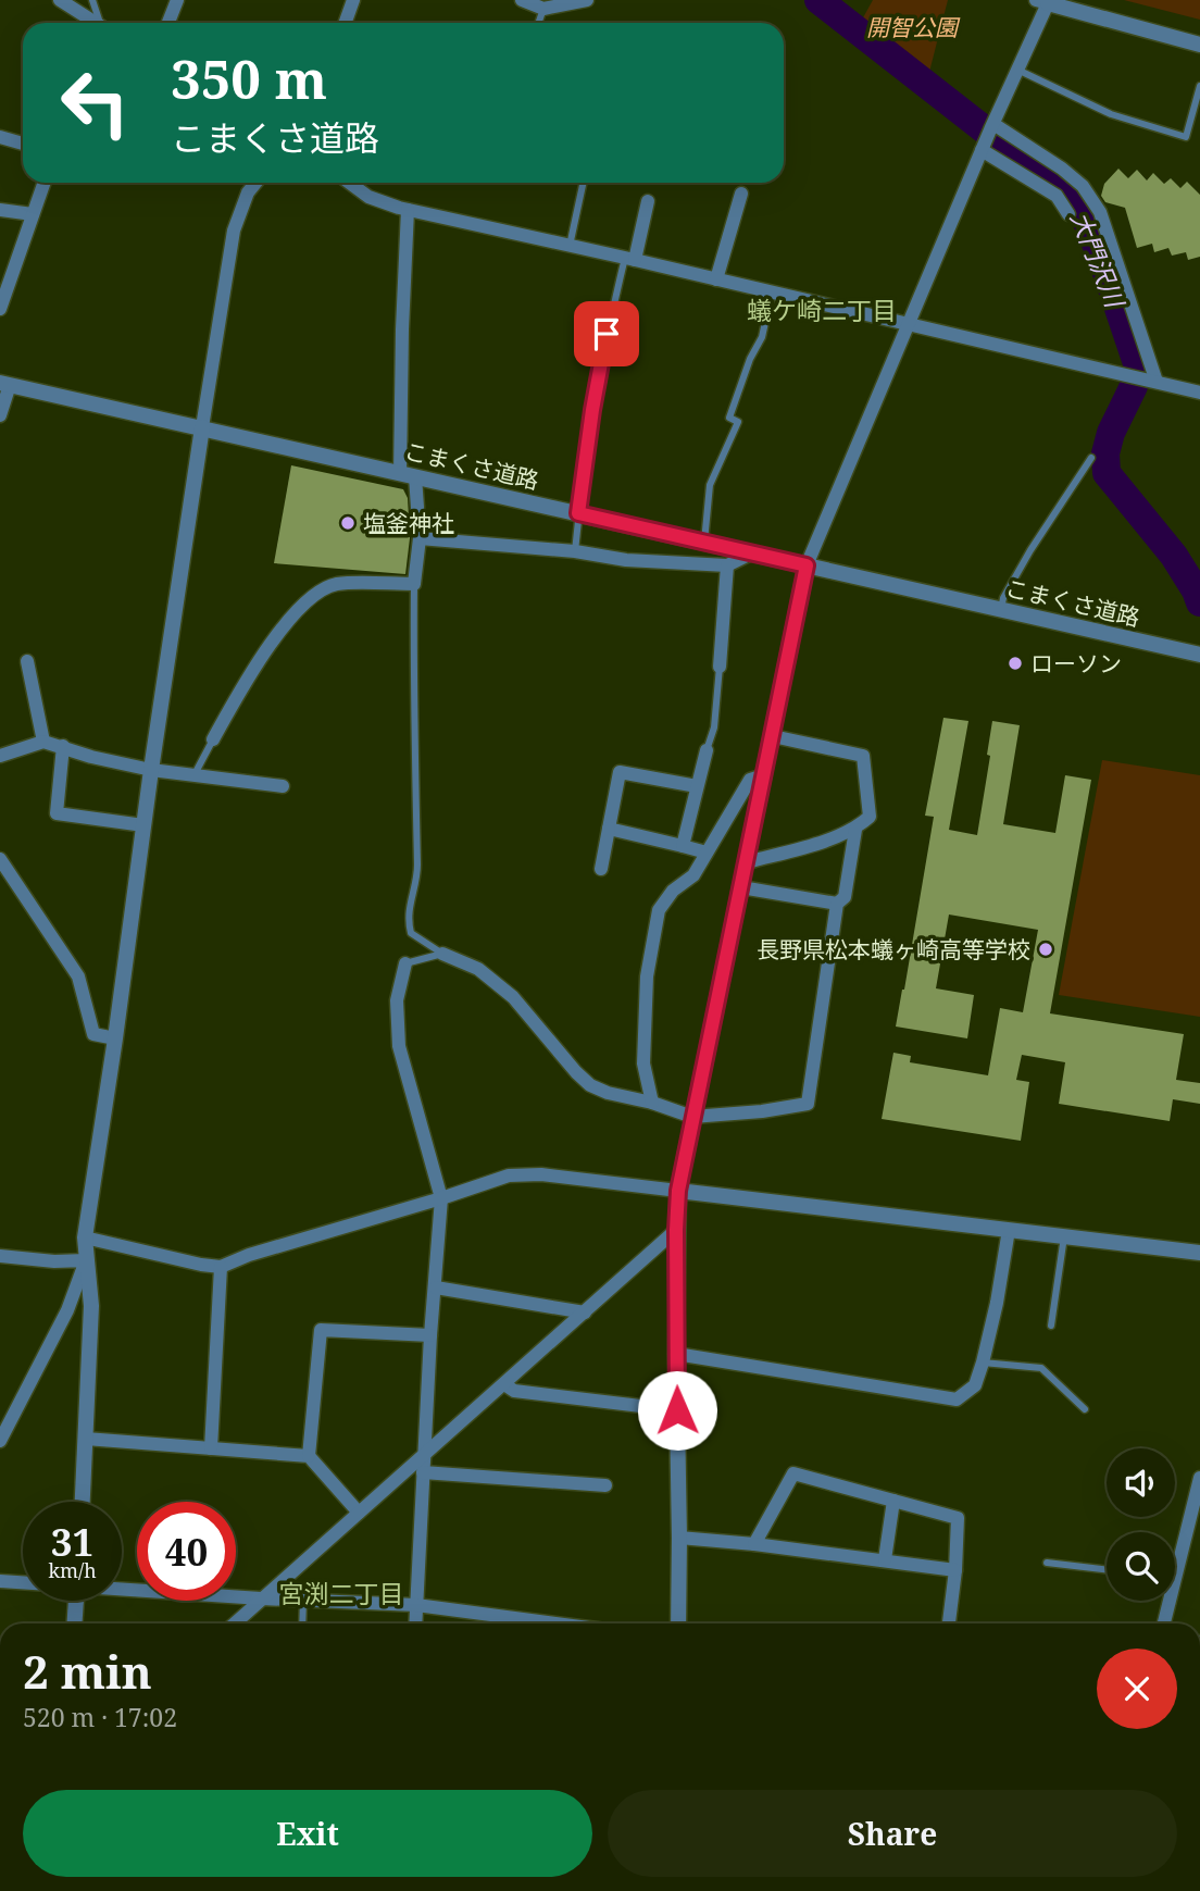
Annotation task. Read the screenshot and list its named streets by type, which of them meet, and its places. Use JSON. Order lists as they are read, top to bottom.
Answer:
{
  "streets": {
    "street": ["こまくさ道路"]
  },
  "districts": ["蟻ケ崎二丁目", "宮渕二丁目"],
  "water": ["大門沢川"],
  "parks": ["開智公園"],
  "places": ["塩釜神社", "ローソン", "長野県松本蟻ヶ崎高等学校"],
  "page": {
    "turn": ["350 m", "こまくさ道路"],
    "speed": "31 km/h",
    "limit": "40",
    "heading": ["2 min", "520 m · 17:02"],
    "buttons": ["Exit", "Share"]
  }
}
